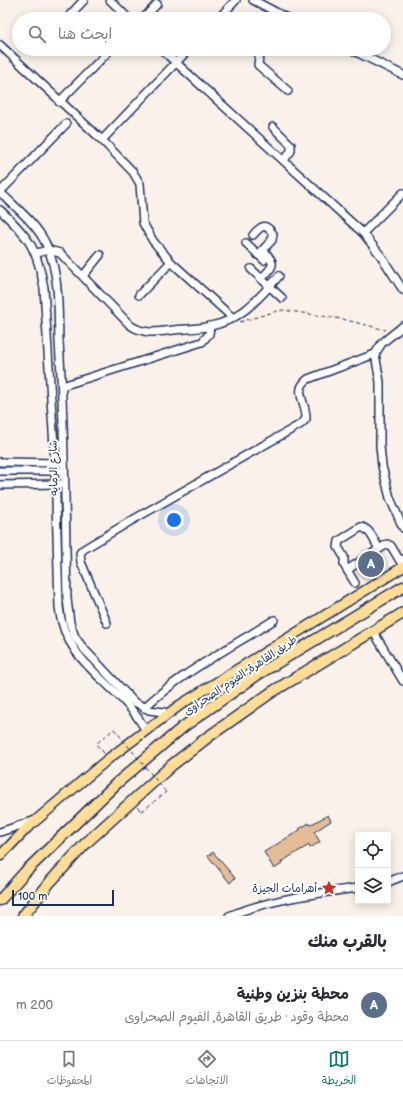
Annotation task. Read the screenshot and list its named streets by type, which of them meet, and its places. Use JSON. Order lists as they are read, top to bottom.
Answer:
{
  "streets": {
    "highway": ["طريق القاهرة, الفيوم الصحراوى"],
    "street": ["شارع الرمايه"]
  },
  "places": {
    "place": ["أهرامات الجيزة"]
  },
  "scale_bar": "100 m",
  "page": {
    "search": "ابحث هنا",
    "pins": "A",
    "scale": "100 m",
    "heading": "بالقرب منك",
    "list": [
      {
        "mark": "A",
        "name": "محطة بنزين وطنية",
        "note": "محطة وقود · طريق القاهرة, الفيوم الصحراوى",
        "value": "200 m"
      }
    ],
    "nav": ["الخريطة", "الاتجاهات", "المحفوظات"]
  }
}
